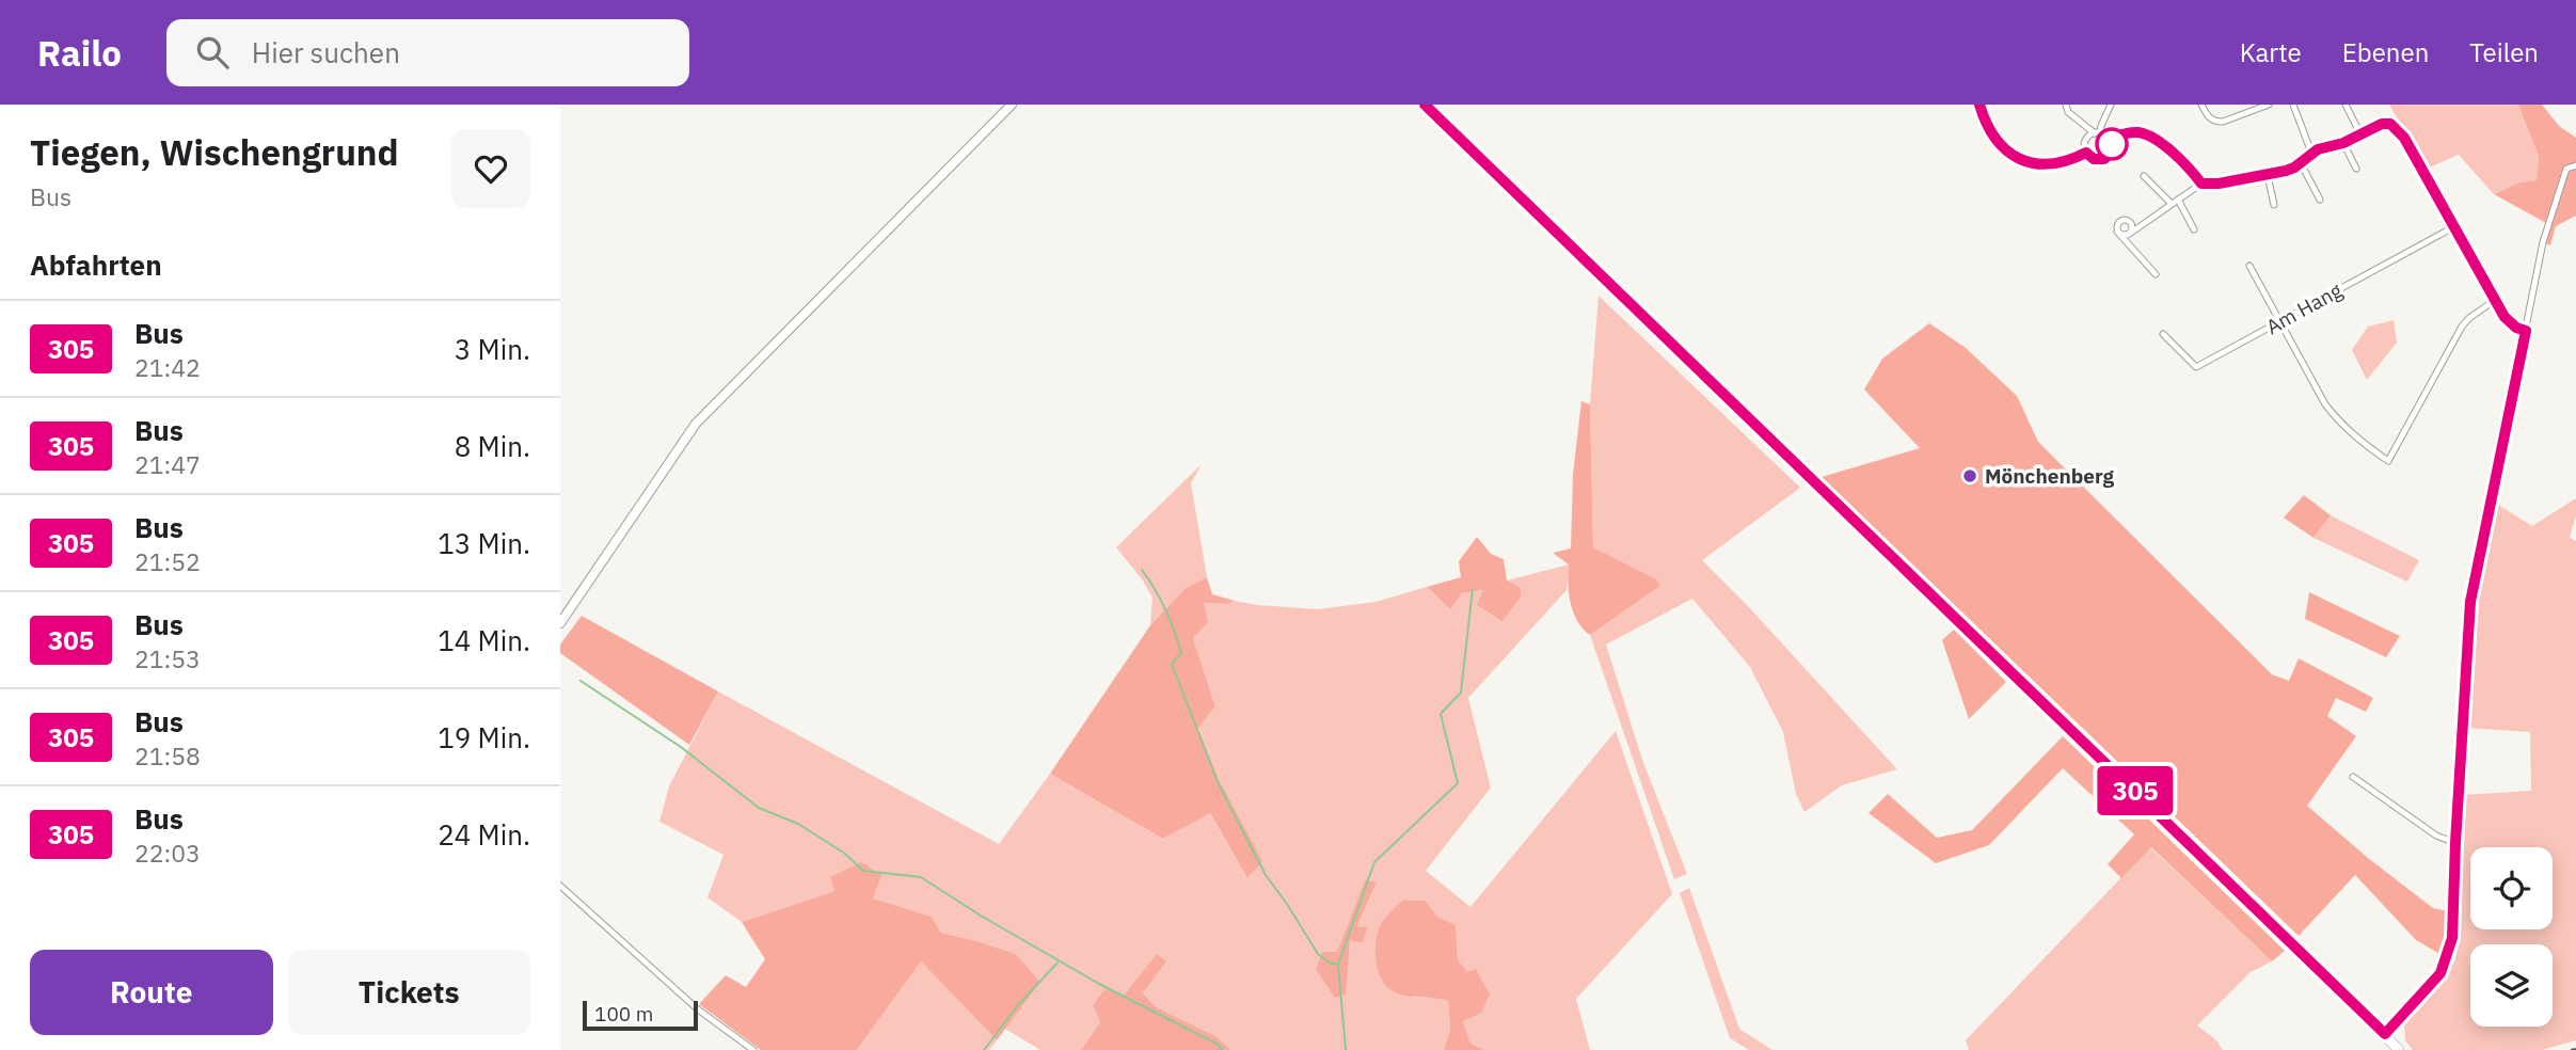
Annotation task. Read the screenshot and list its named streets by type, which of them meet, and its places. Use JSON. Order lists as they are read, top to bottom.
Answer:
{
  "streets": {
    "street": ["Am Hang"]
  },
  "places": ["Mönchenberg"],
  "lines": ["bus line 305"],
  "scale_bar": "100 m",
  "page": {
    "header": "Railo",
    "search": "Hier suchen",
    "nav": ["Karte", "Ebenen", "Teilen"],
    "heading": [
      ["Tiegen, Wischengrund", "Bus"],
      "Abfahrten"
    ],
    "on_map": "305",
    "list": [
      {
        "mark": "305",
        "name": "Bus",
        "note": "21:42",
        "value": "3 Min."
      },
      {
        "mark": "305",
        "name": "Bus",
        "note": "21:47",
        "value": "8 Min."
      },
      {
        "mark": "305",
        "name": "Bus",
        "note": "21:52",
        "value": "13 Min."
      },
      {
        "mark": "305",
        "name": "Bus",
        "note": "21:53",
        "value": "14 Min."
      },
      {
        "mark": "305",
        "name": "Bus",
        "note": "21:58",
        "value": "19 Min."
      },
      {
        "mark": "305",
        "name": "Bus",
        "note": "22:03",
        "value": "24 Min."
      }
    ],
    "buttons": ["Route", "Tickets"],
    "scale": "100 m"
  }
}
